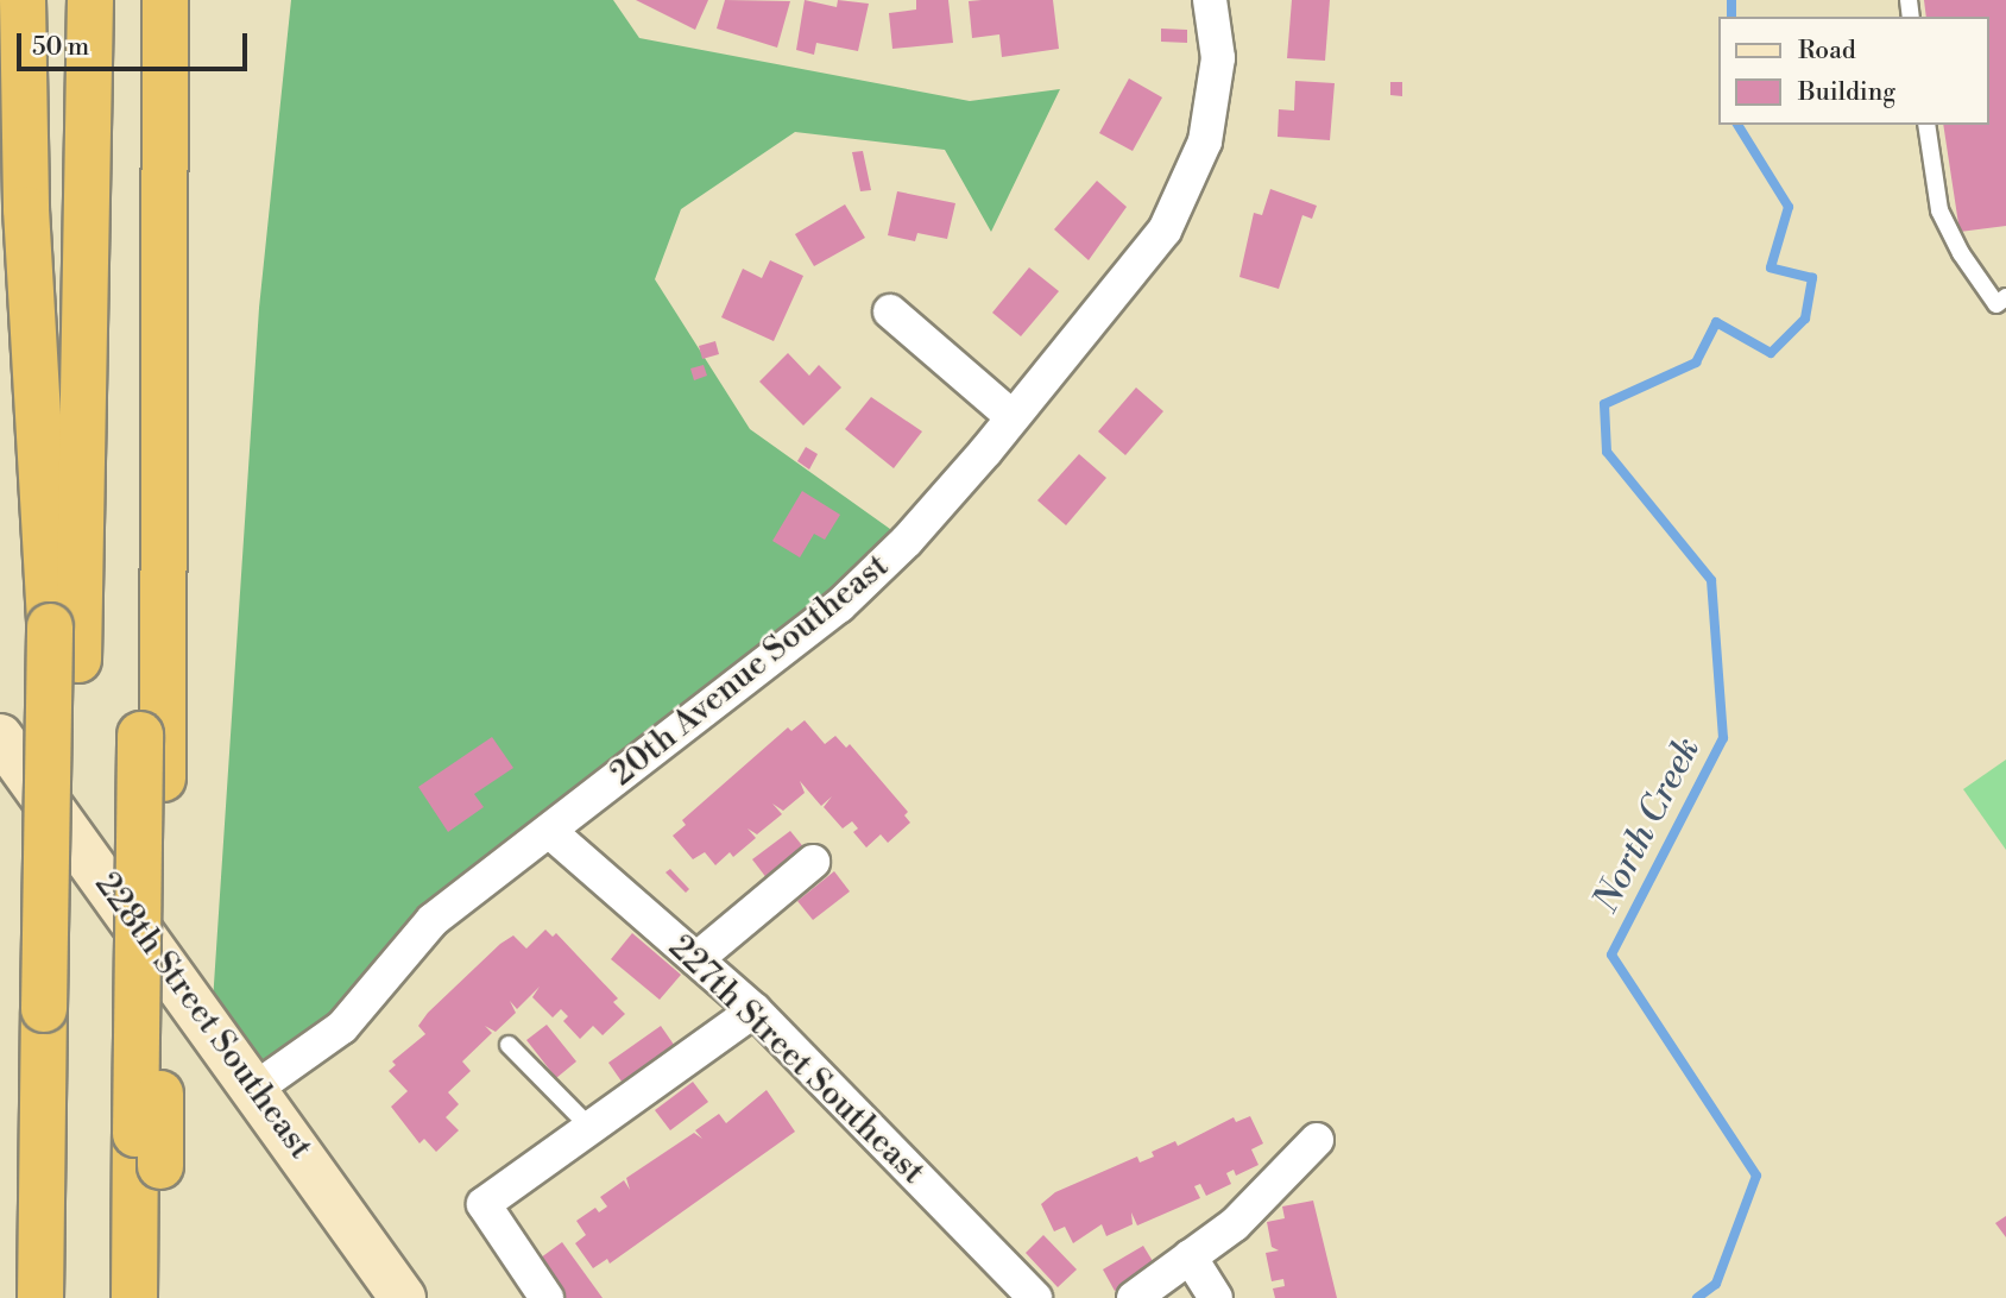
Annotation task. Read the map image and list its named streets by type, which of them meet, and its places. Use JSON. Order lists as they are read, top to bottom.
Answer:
{
  "streets": {
    "main road": ["228th Street Southeast"],
    "street": ["20th Avenue Southeast", "227th Street Southeast"]
  },
  "crossings": [
    ["20th Avenue Southeast", "228th Street Southeast"],
    ["20th Avenue Southeast", "227th Street Southeast"]
  ],
  "water": ["North Creek"],
  "legend": ["Road", "Building"],
  "scale_bar": "50 m"
}
